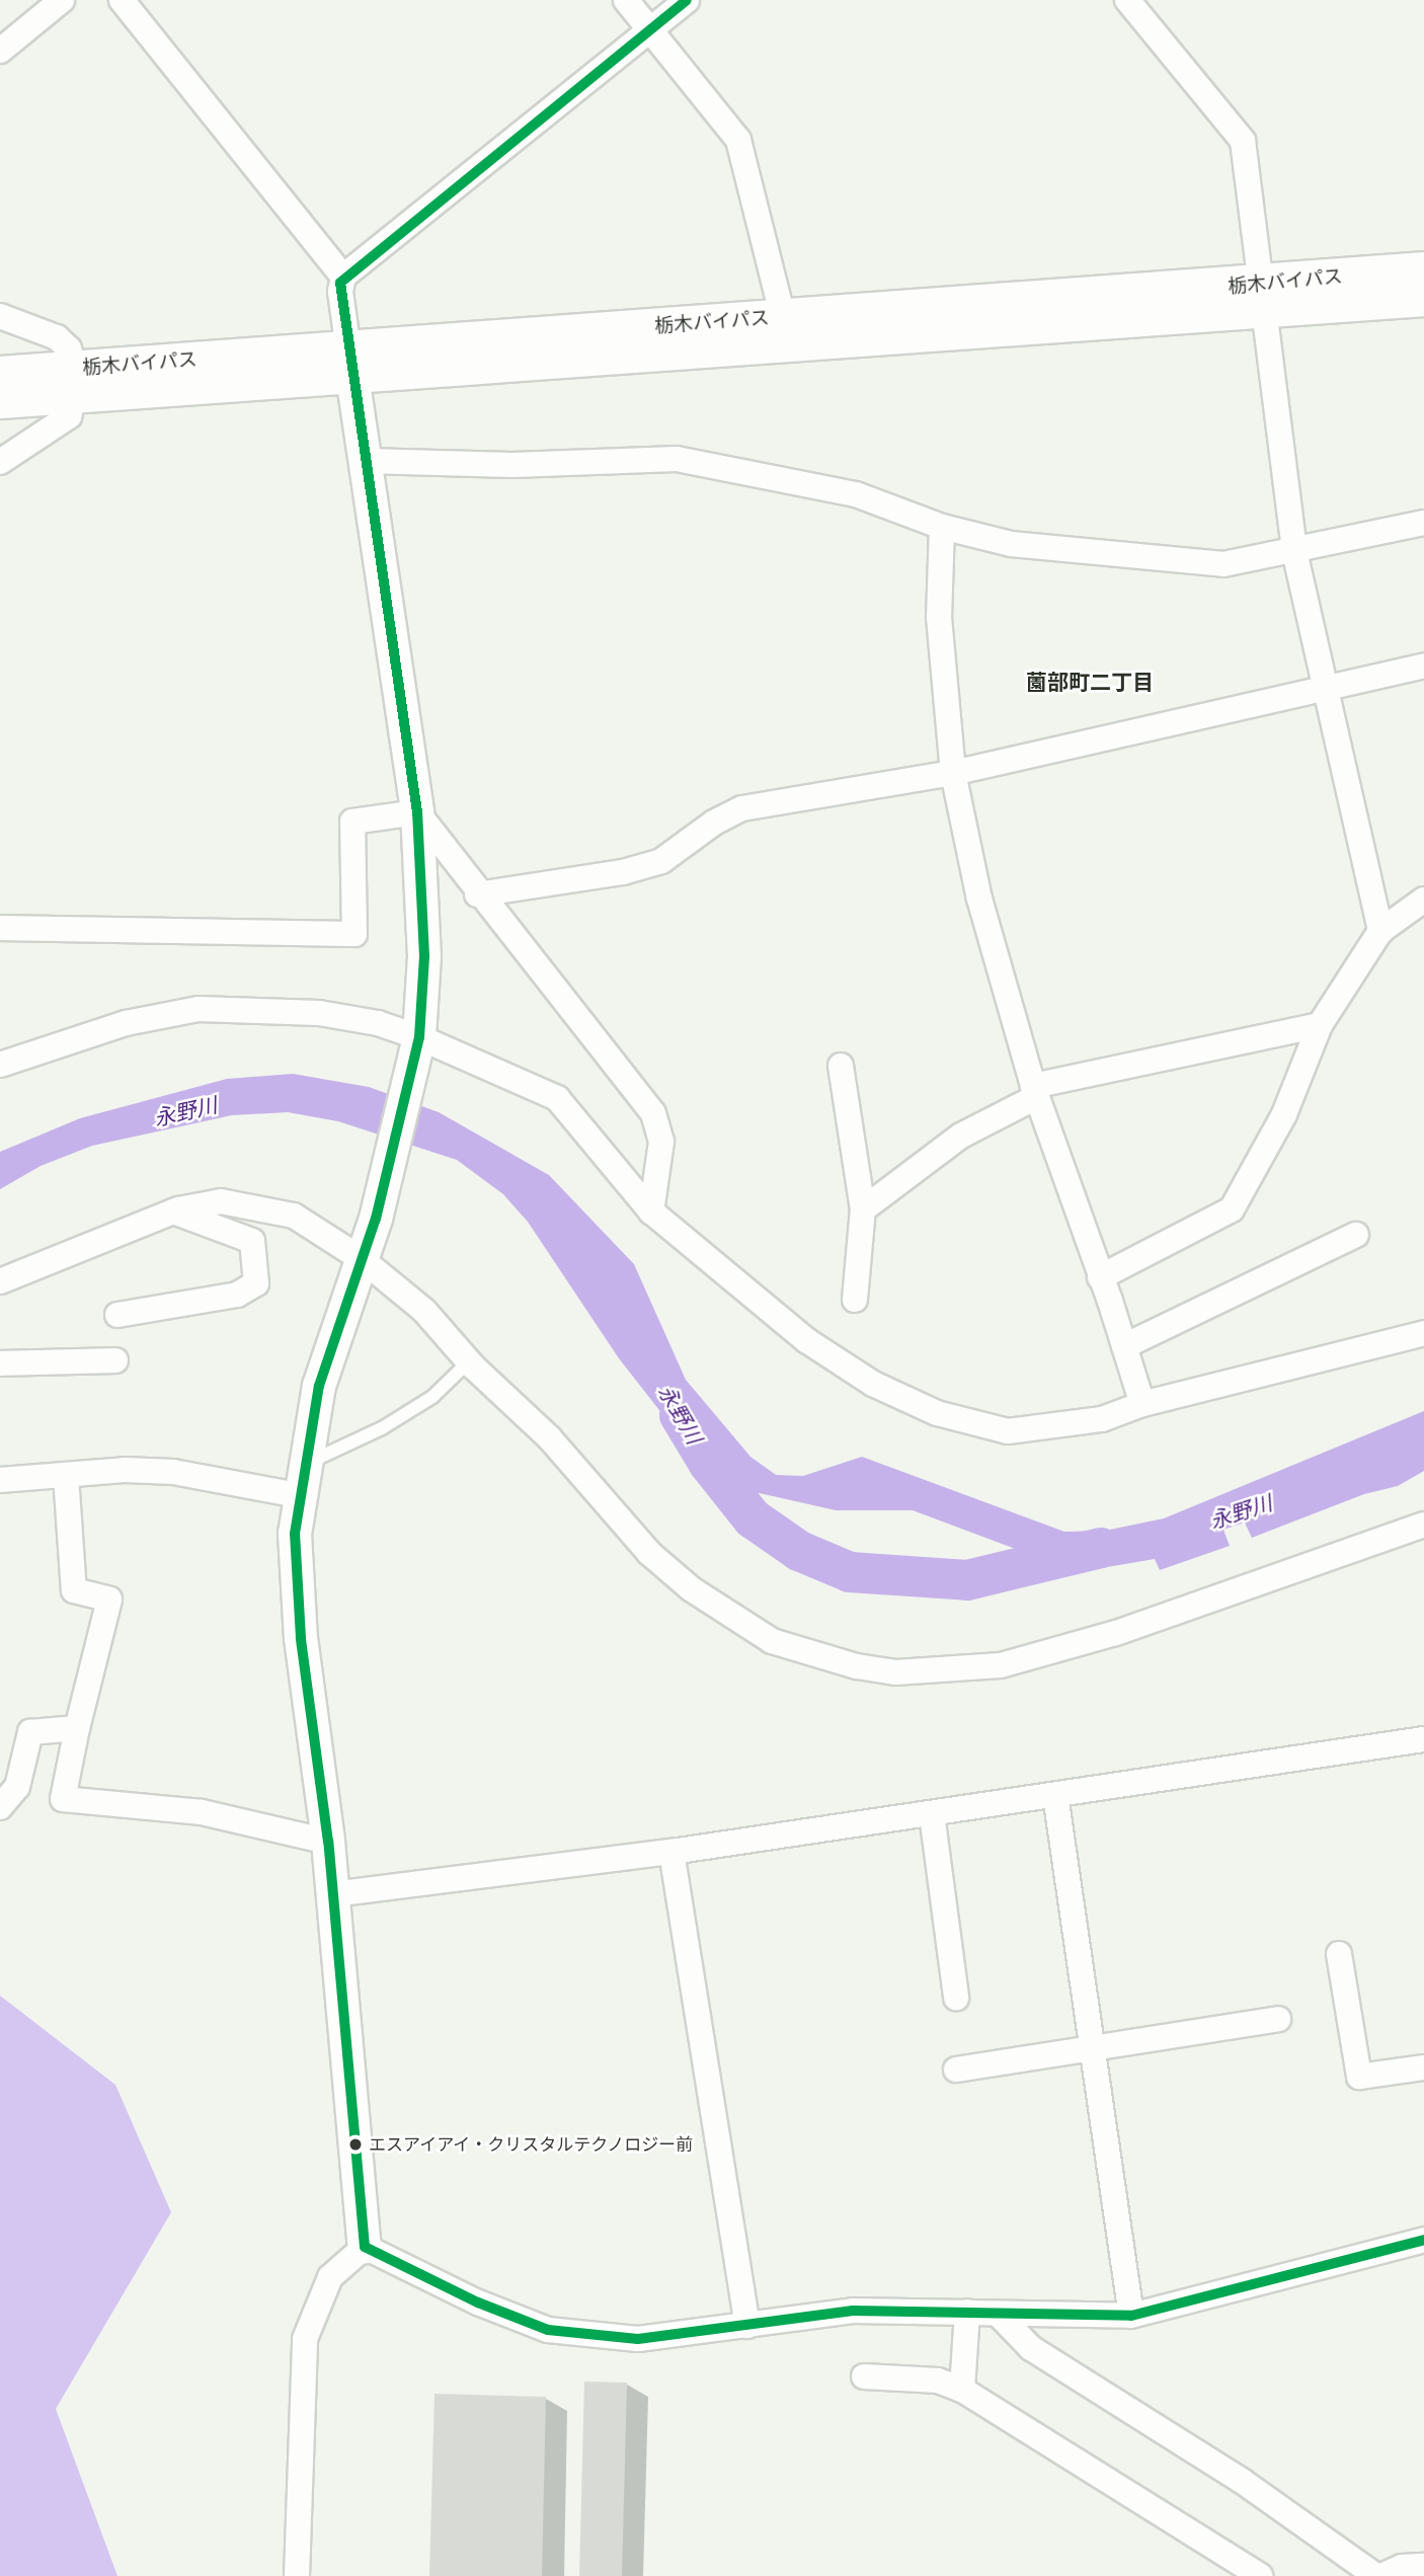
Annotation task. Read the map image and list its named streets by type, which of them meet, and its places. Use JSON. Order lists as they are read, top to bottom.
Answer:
{
  "streets": {
    "main road": ["栃木バイパス"]
  },
  "districts": ["薗部町二丁目"],
  "water": ["永野川"],
  "places": ["エスアイアイ・クリスタルテクノロジー前"]
}
